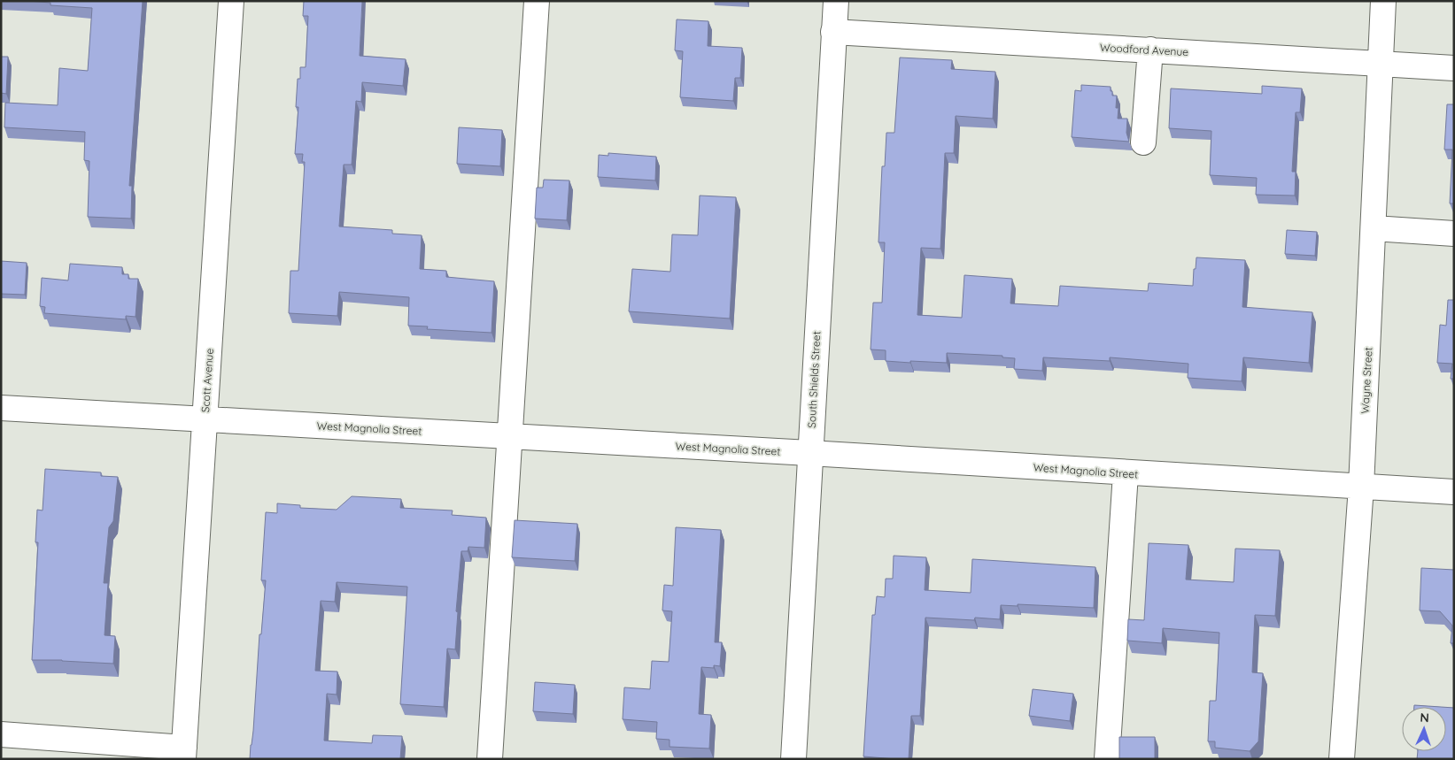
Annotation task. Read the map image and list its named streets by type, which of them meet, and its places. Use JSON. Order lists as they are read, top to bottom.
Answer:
{
  "streets": {
    "street": [
      "Woodford Avenue",
      "South Shields Street",
      "Scott Avenue",
      "Wayne Street",
      "West Magnolia Street"
    ]
  },
  "crossings": [
    ["Woodford Avenue", "South Shields Street"],
    ["Woodford Avenue", "Wayne Street"],
    ["South Shields Street", "West Magnolia Street"],
    ["Scott Avenue", "West Magnolia Street"],
    ["Wayne Street", "West Magnolia Street"]
  ],
  "north": "top"
}
